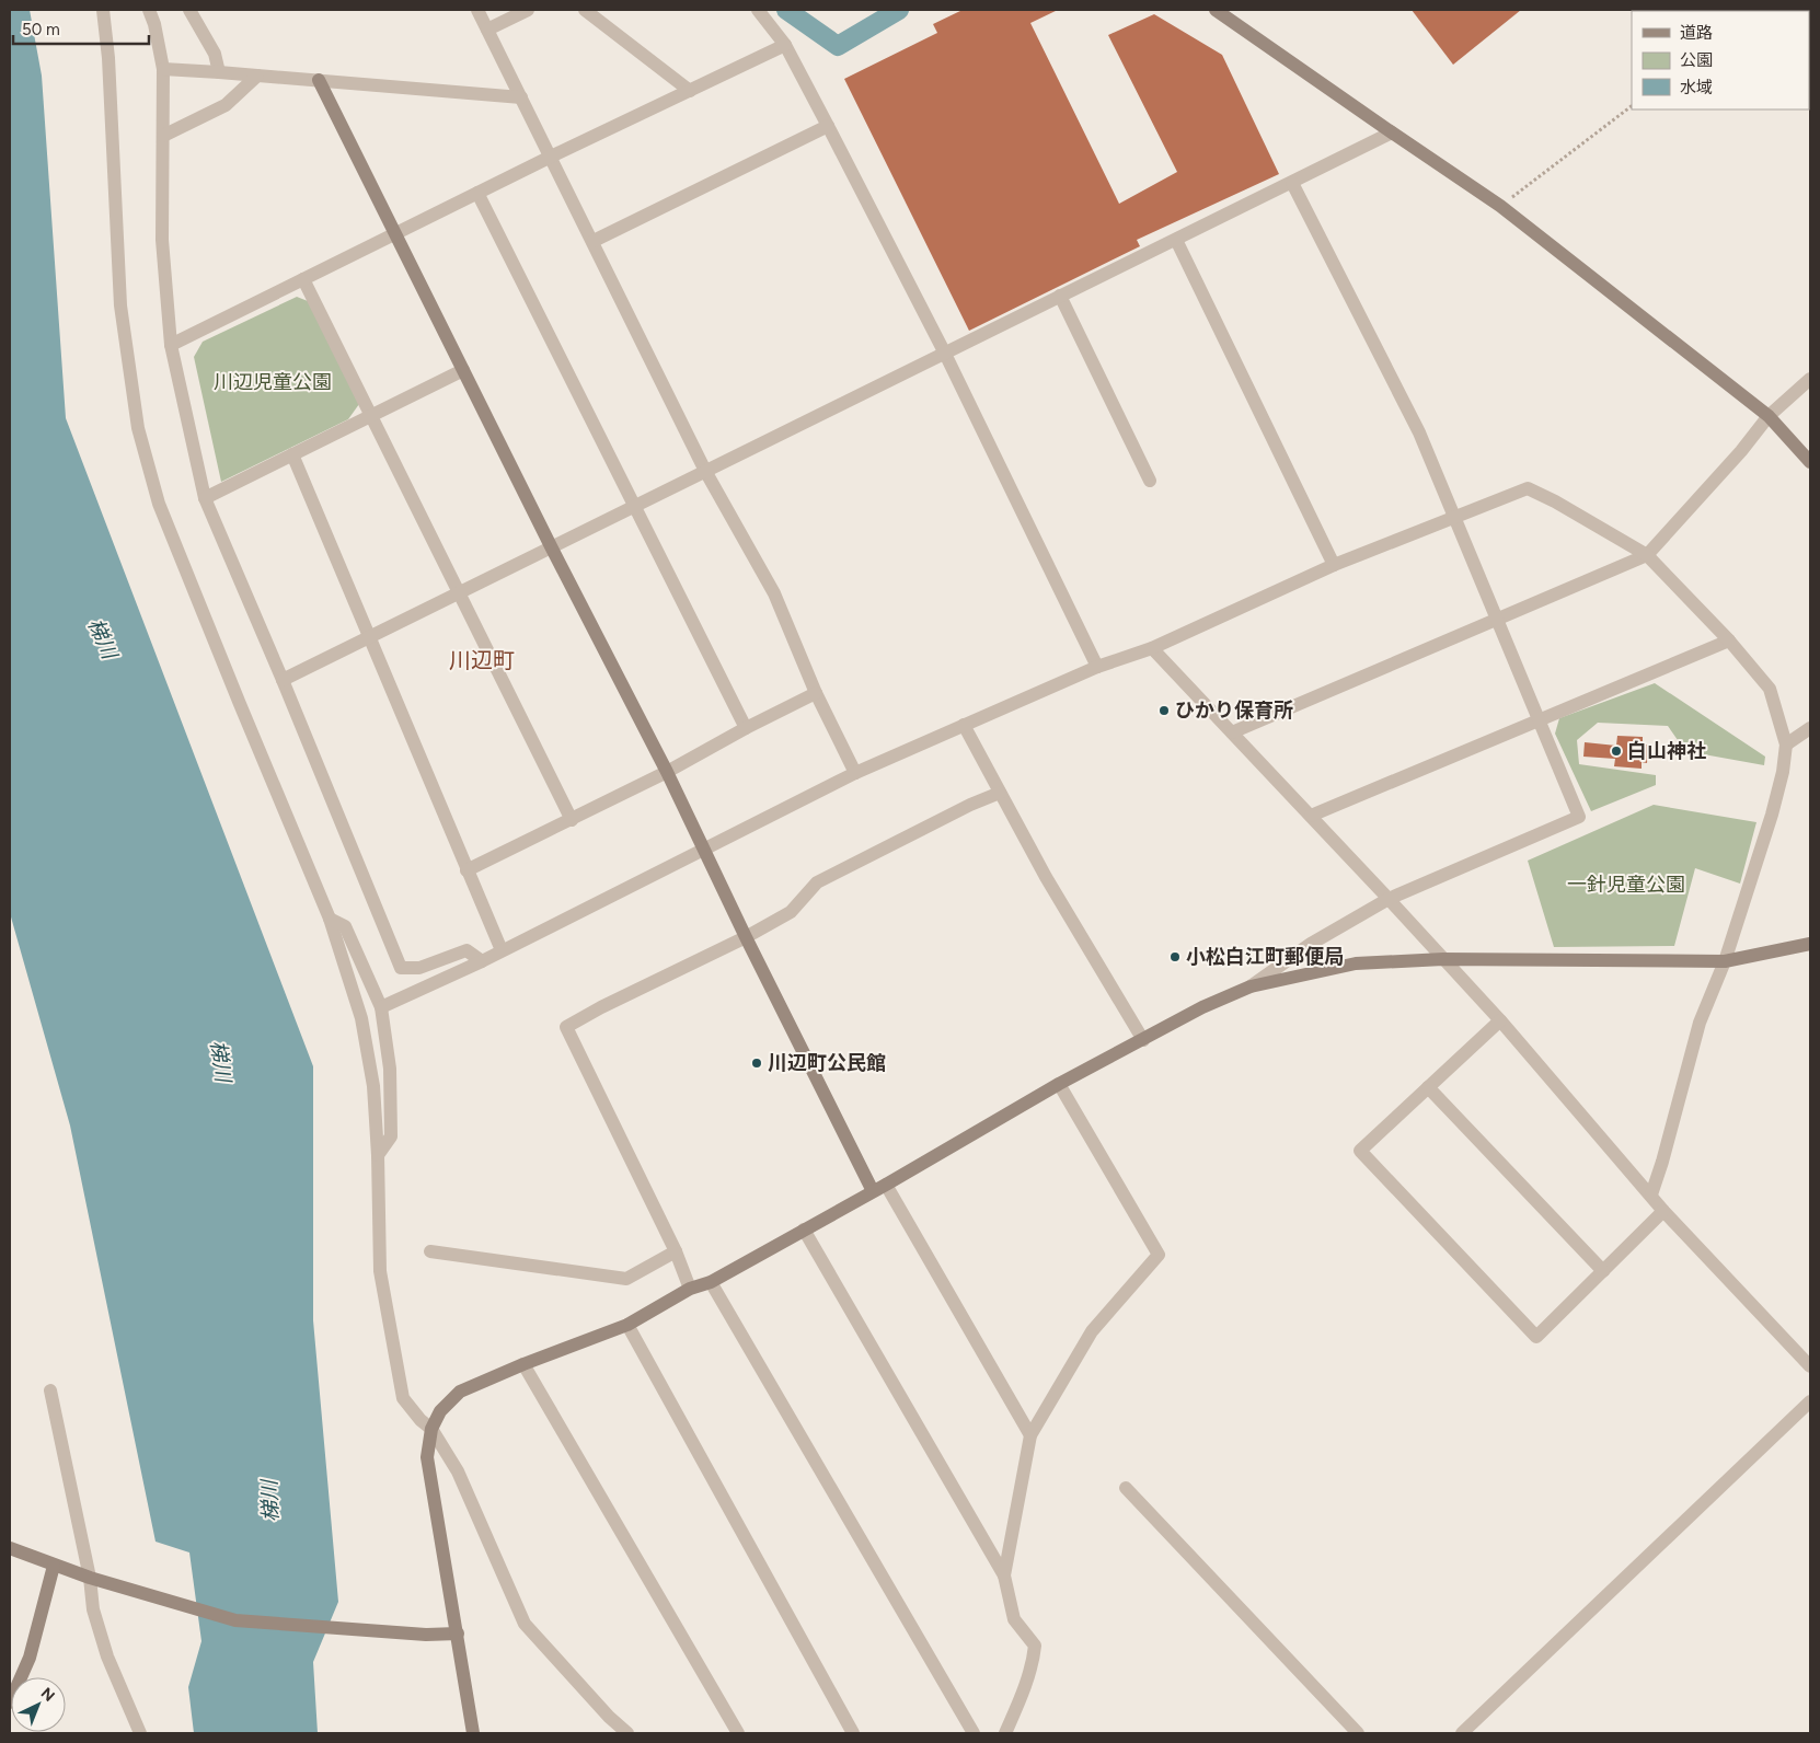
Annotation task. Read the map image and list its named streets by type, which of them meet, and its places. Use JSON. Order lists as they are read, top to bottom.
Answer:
{
  "districts": ["川辺町"],
  "water": ["梯川"],
  "parks": ["川辺児童公園", "一針児童公園"],
  "places": [
    "ひかり保育所",
    "白山神社",
    "小松白江町郵便局",
    "川辺町公民館"
  ],
  "legend": ["道路", "公園", "水域"],
  "scale_bar": "50 m",
  "north": "top right"
}
